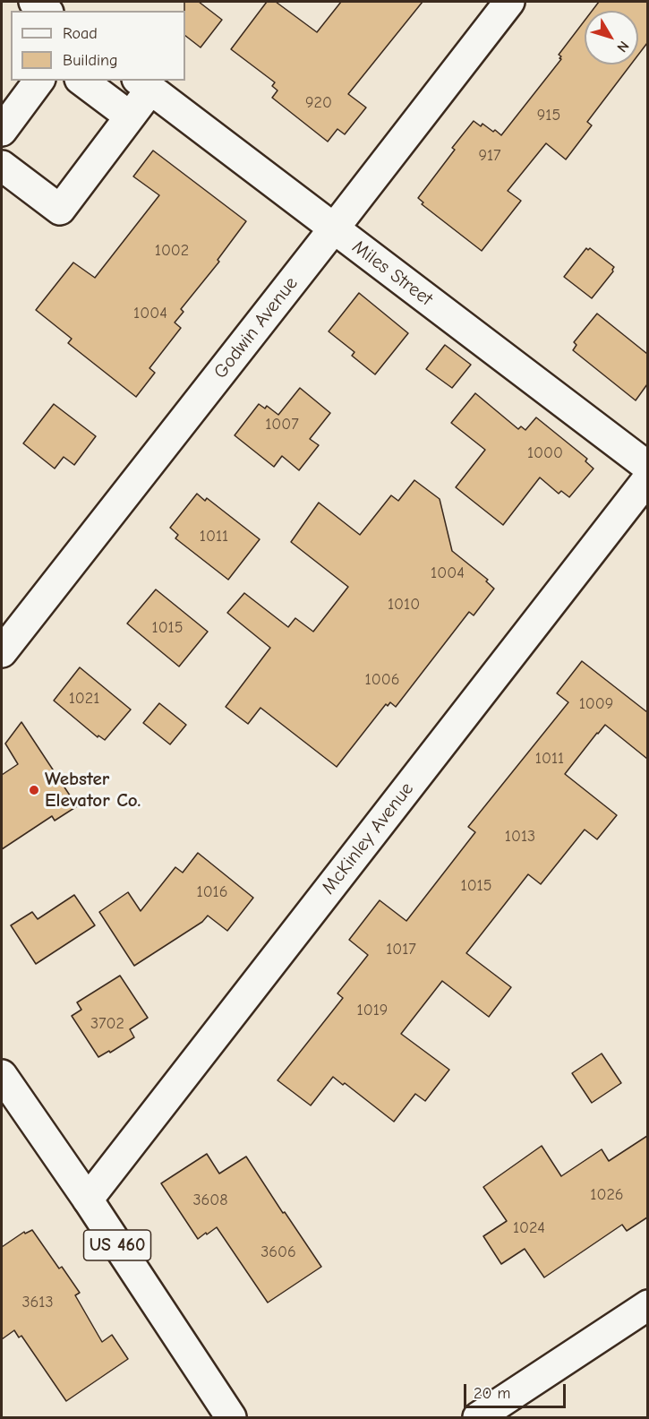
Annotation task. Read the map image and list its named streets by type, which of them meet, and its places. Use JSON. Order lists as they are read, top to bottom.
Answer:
{
  "streets": {
    "street": [
      "Miles Street",
      "Godwin Avenue",
      "McKinley Avenue",
      "US 460"
    ]
  },
  "crossings": [
    ["Miles Street", "Godwin Avenue"],
    ["McKinley Avenue", "US 460"]
  ],
  "places": ["Webster Elevator Co."],
  "house_numbers": [
    "920",
    "915",
    "917",
    "1002",
    "1004",
    "1007",
    "1000",
    "1011",
    "1004",
    "1010",
    "1015",
    "1006",
    "1021",
    "1009",
    "1011",
    "1013",
    "1015",
    "1016",
    "1017",
    "1019",
    "3702",
    "1026",
    "3608",
    "1024",
    "3606",
    "3613"
  ],
  "legend": ["Road", "Building"],
  "scale_bar": "20 m",
  "north": "bottom right"
}
